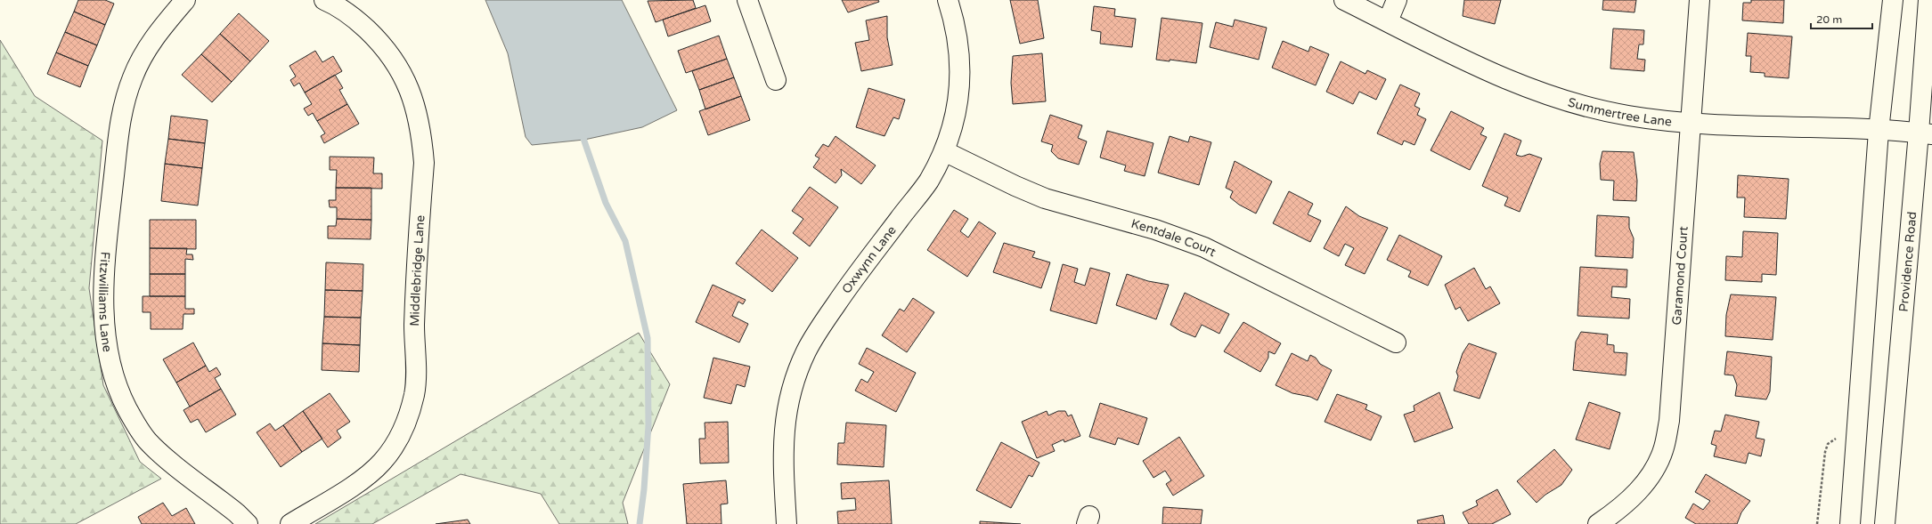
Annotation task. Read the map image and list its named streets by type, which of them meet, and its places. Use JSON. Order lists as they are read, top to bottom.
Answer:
{
  "streets": {
    "street": [
      "Summertree Lane",
      "Kentdale Court",
      "Oxwynn Lane",
      "Providence Road",
      "Middlebridge Lane",
      "Garamond Court",
      "Fitzwilliams Lane"
    ]
  },
  "crossings": [
    ["Summertree Lane", "Providence Road"],
    ["Summertree Lane", "Garamond Court"],
    ["Kentdale Court", "Oxwynn Lane"]
  ],
  "scale_bar": "20 m"
}
